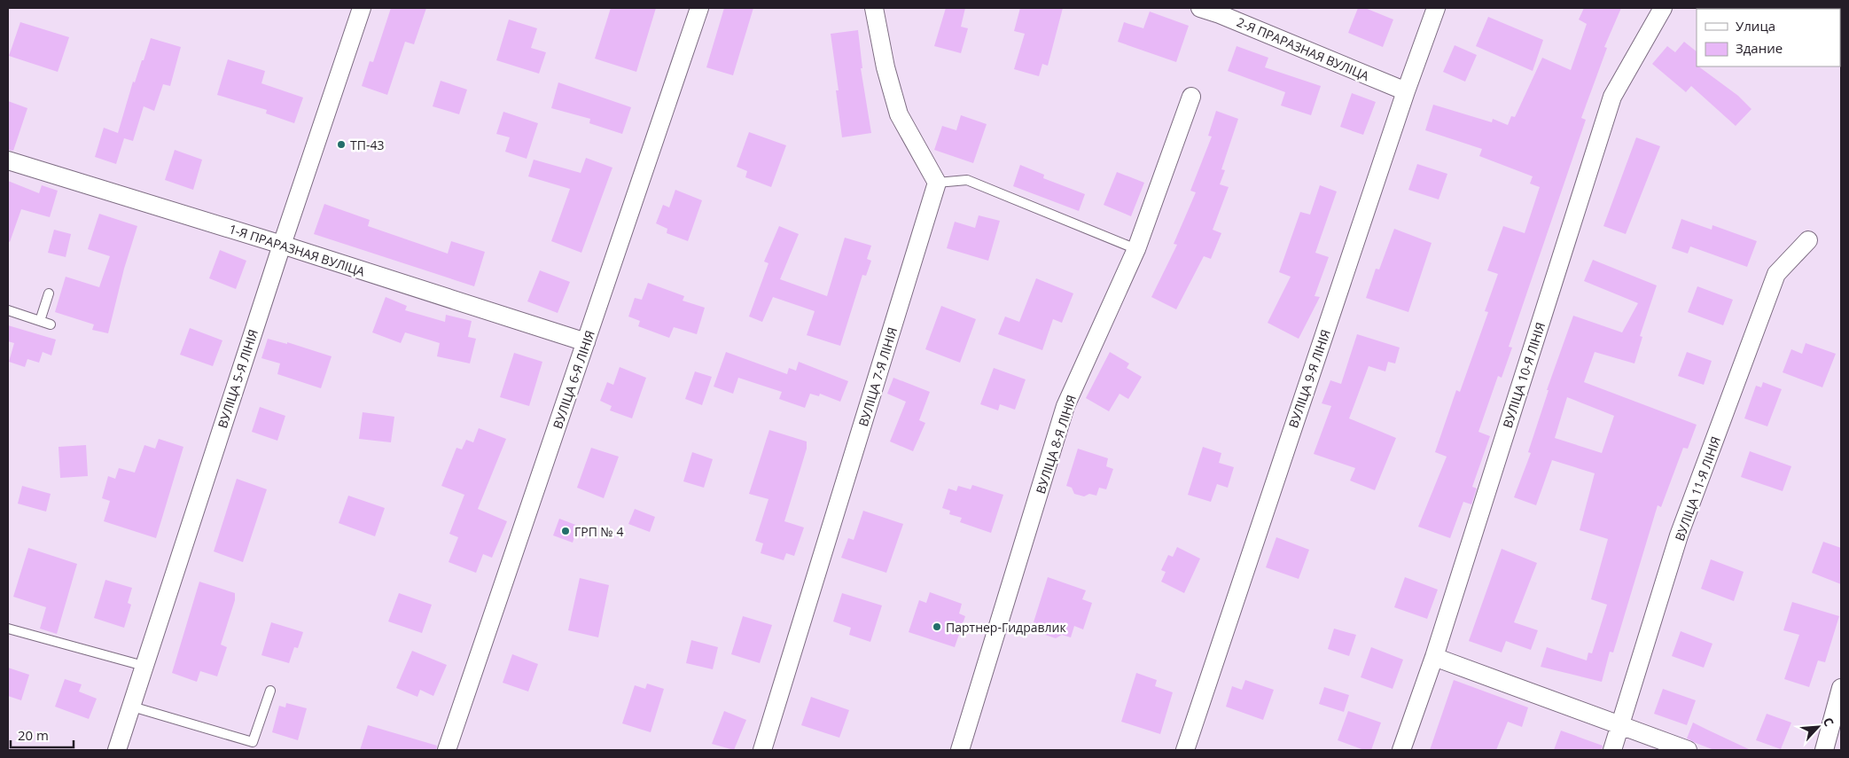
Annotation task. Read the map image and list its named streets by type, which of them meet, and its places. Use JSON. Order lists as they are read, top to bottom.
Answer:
{
  "streets": {
    "street": [
      "2-Я ПРАРАЗНАЯ ВУЛІЦА",
      "1-Я ПРАРАЗНАЯ ВУЛІЦА",
      "ВУЛІЦА 10-Я ЛІНІЯ",
      "ВУЛІЦА 7-Я ЛІНІЯ",
      "ВУЛІЦА 5-Я ЛІНІЯ",
      "ВУЛІЦА 9-Я ЛІНІЯ",
      "ВУЛІЦА 6-Я ЛІНІЯ",
      "ВУЛІЦА 8-Я ЛІНІЯ",
      "ВУЛІЦА 11-Я ЛІНІЯ"
    ]
  },
  "crossings": [
    ["2-Я ПРАРАЗНАЯ ВУЛІЦА", "ВУЛІЦА 9-Я ЛІНІЯ"],
    ["1-Я ПРАРАЗНАЯ ВУЛІЦА", "ВУЛІЦА 5-Я ЛІНІЯ"],
    ["1-Я ПРАРАЗНАЯ ВУЛІЦА", "ВУЛІЦА 6-Я ЛІНІЯ"]
  ],
  "places": ["ТП-43", "ГРП № 4", "Партнер-Гидравлик"],
  "legend": ["Улица", "Здание"],
  "scale_bar": "20 m",
  "north": "top right"
}
